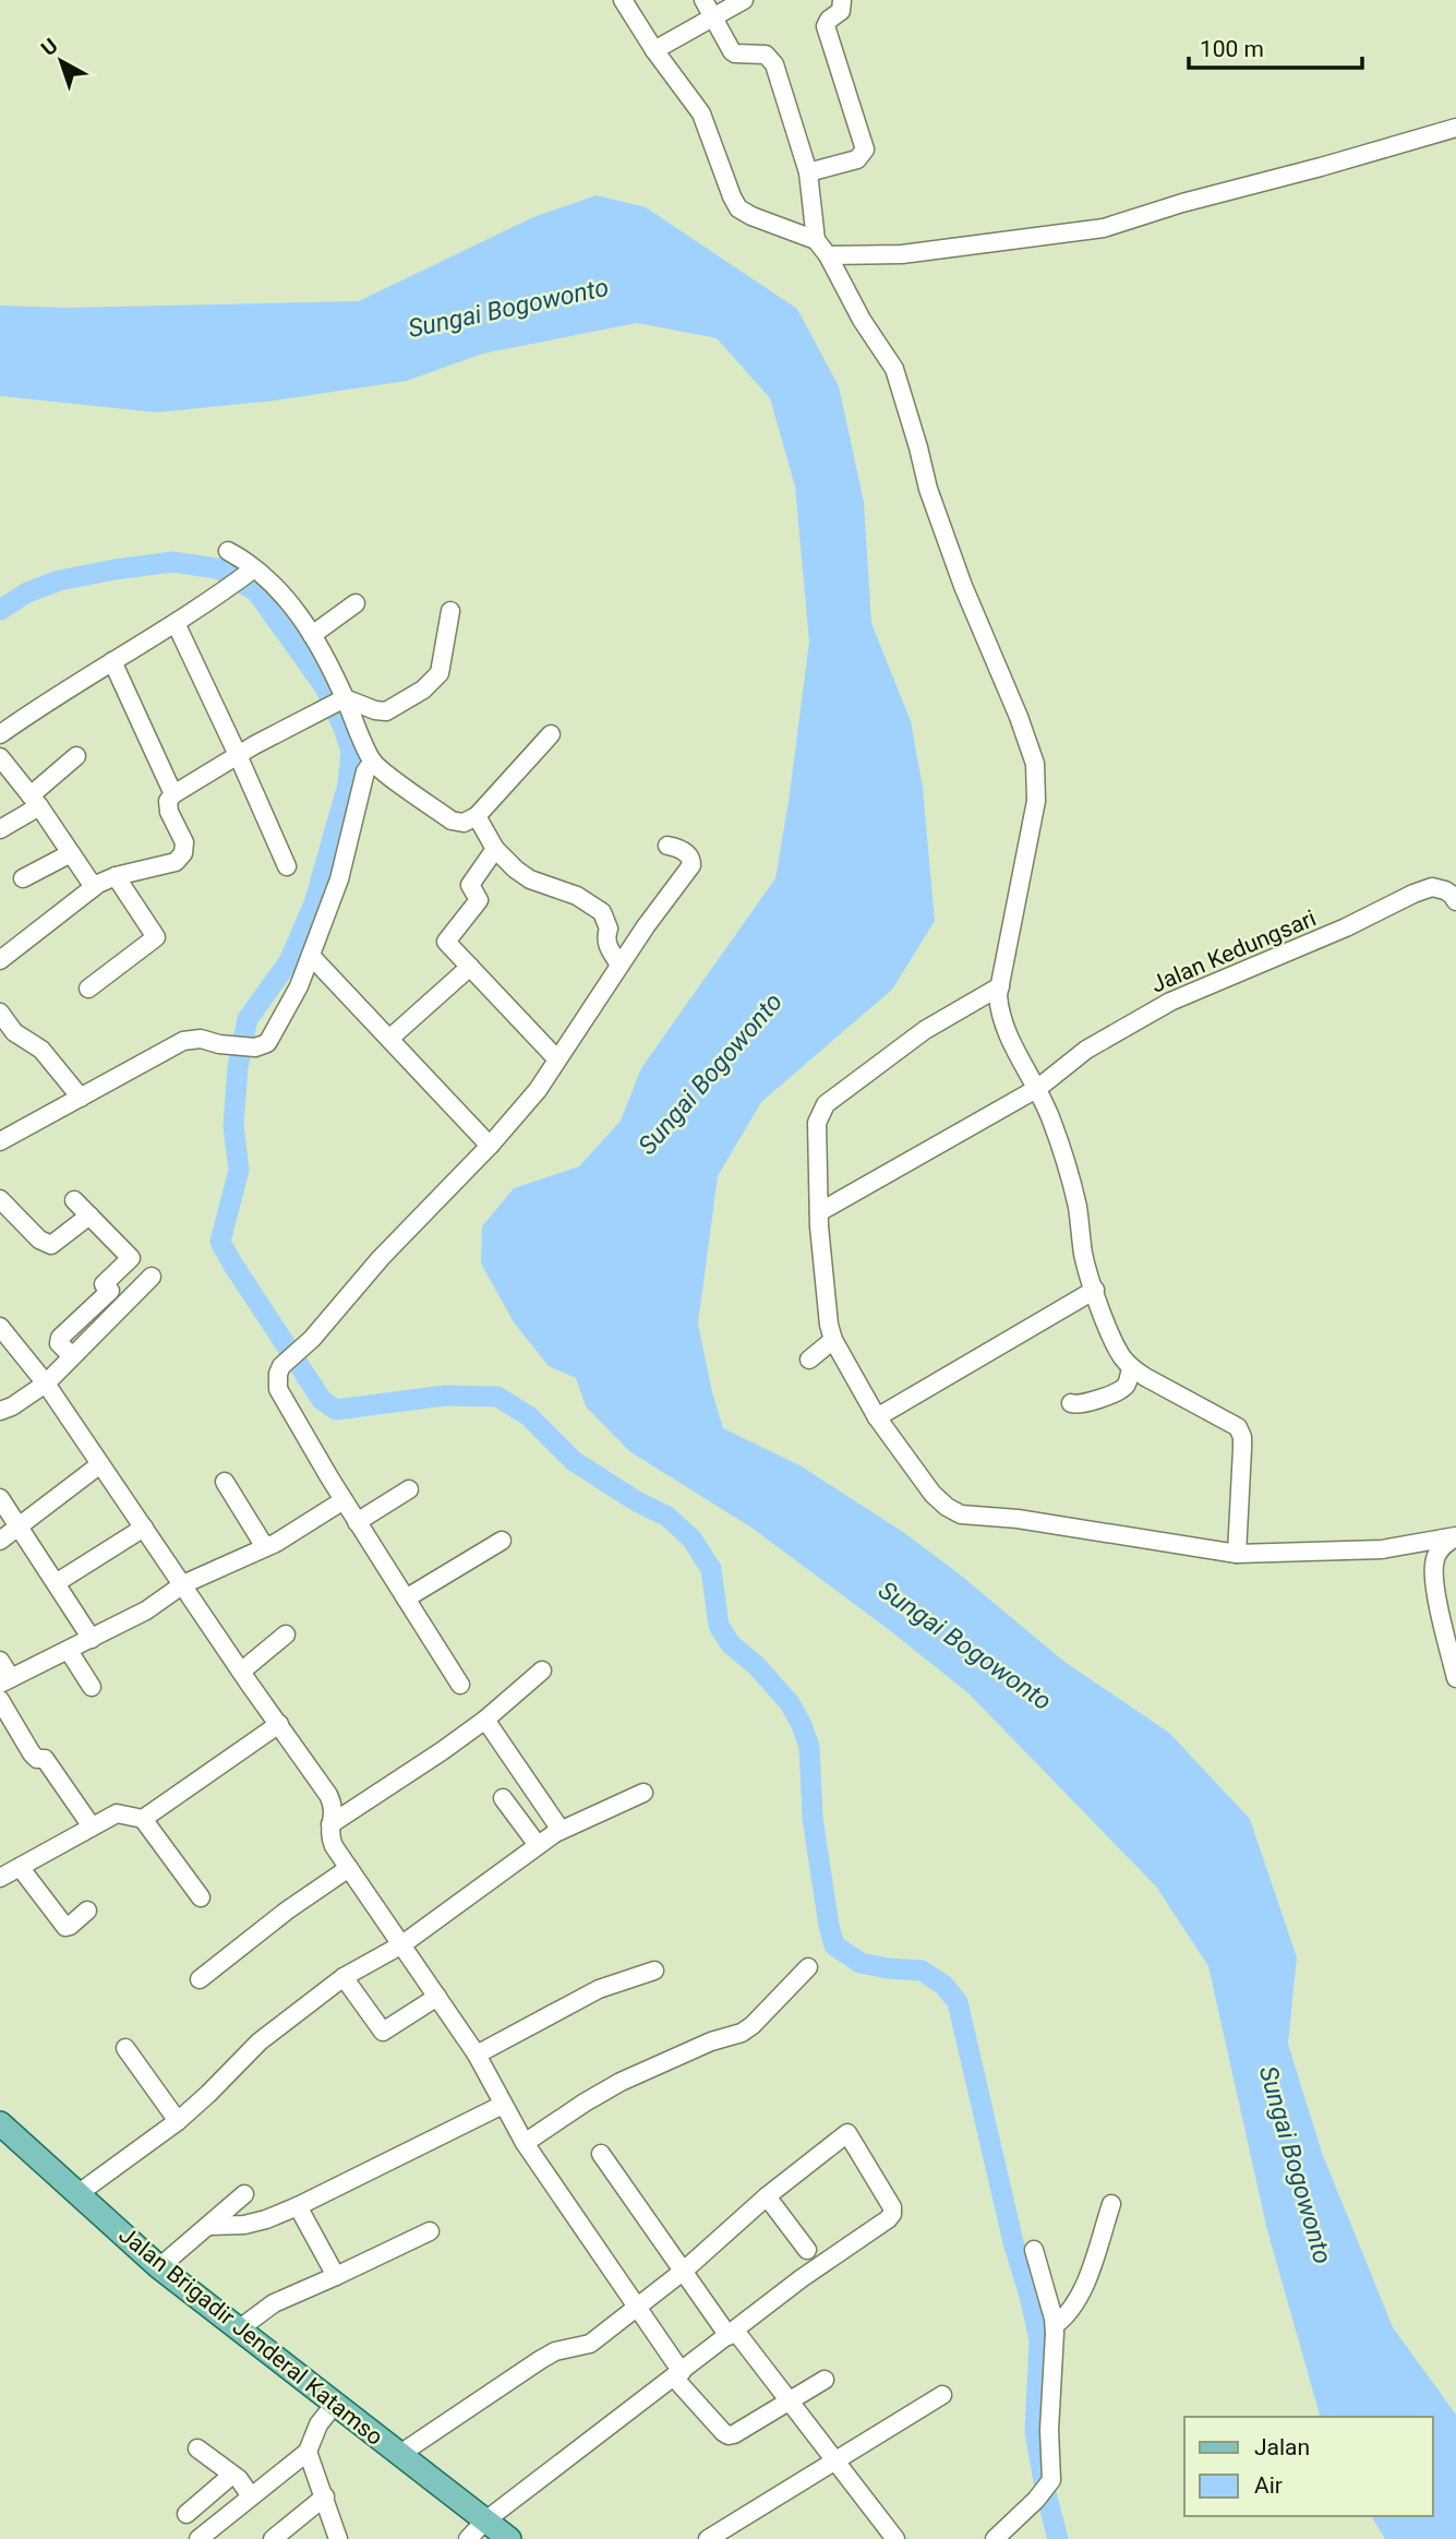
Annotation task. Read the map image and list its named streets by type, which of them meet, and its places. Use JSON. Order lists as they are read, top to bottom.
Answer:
{
  "streets": {
    "main road": ["Jalan Brigadir Jenderal Katamso"],
    "street": ["Jalan Kedungsari"]
  },
  "water": ["Sungai Bogowonto"],
  "legend": ["Jalan", "Air"],
  "scale_bar": "100 m",
  "north": "top left"
}
